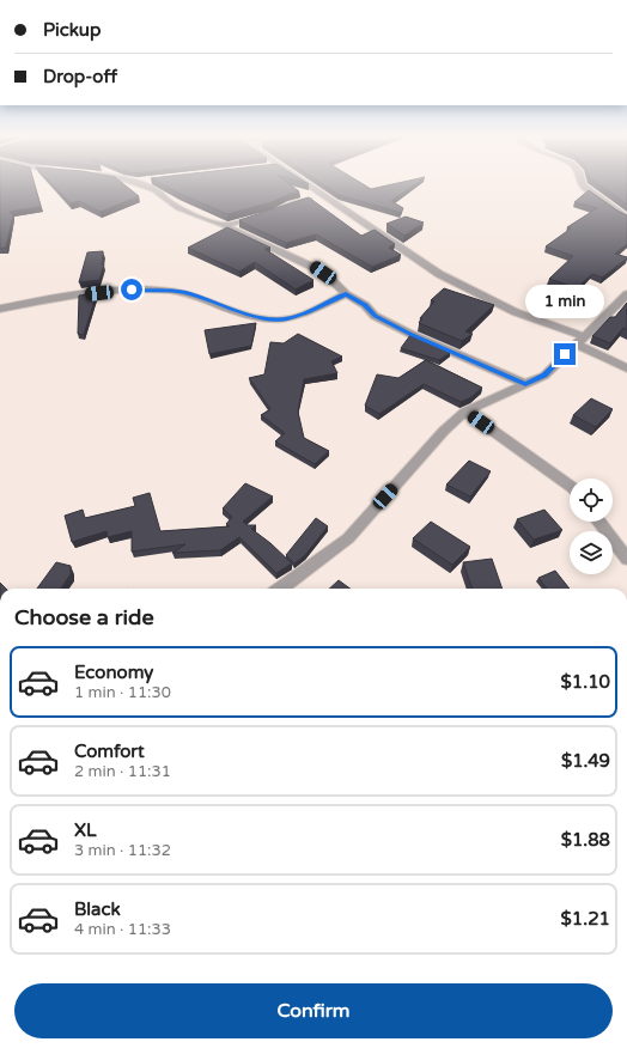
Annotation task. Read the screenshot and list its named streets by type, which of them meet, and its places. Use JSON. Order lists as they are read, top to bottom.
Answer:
{
  "page": {
    "banner": ["Pickup", "Drop-off"],
    "bubble": "1 min",
    "heading": "Choose a ride",
    "list": [
      {
        "name": "Economy",
        "note": "1 min · 11:30",
        "value": "$1.10"
      },
      {
        "name": "Comfort",
        "note": "2 min · 11:31",
        "value": "$1.49"
      },
      {
        "name": "XL",
        "note": "3 min · 11:32",
        "value": "$1.88"
      },
      {
        "name": "Black",
        "note": "4 min · 11:33",
        "value": "$1.21"
      }
    ],
    "buttons": "Confirm"
  }
}
